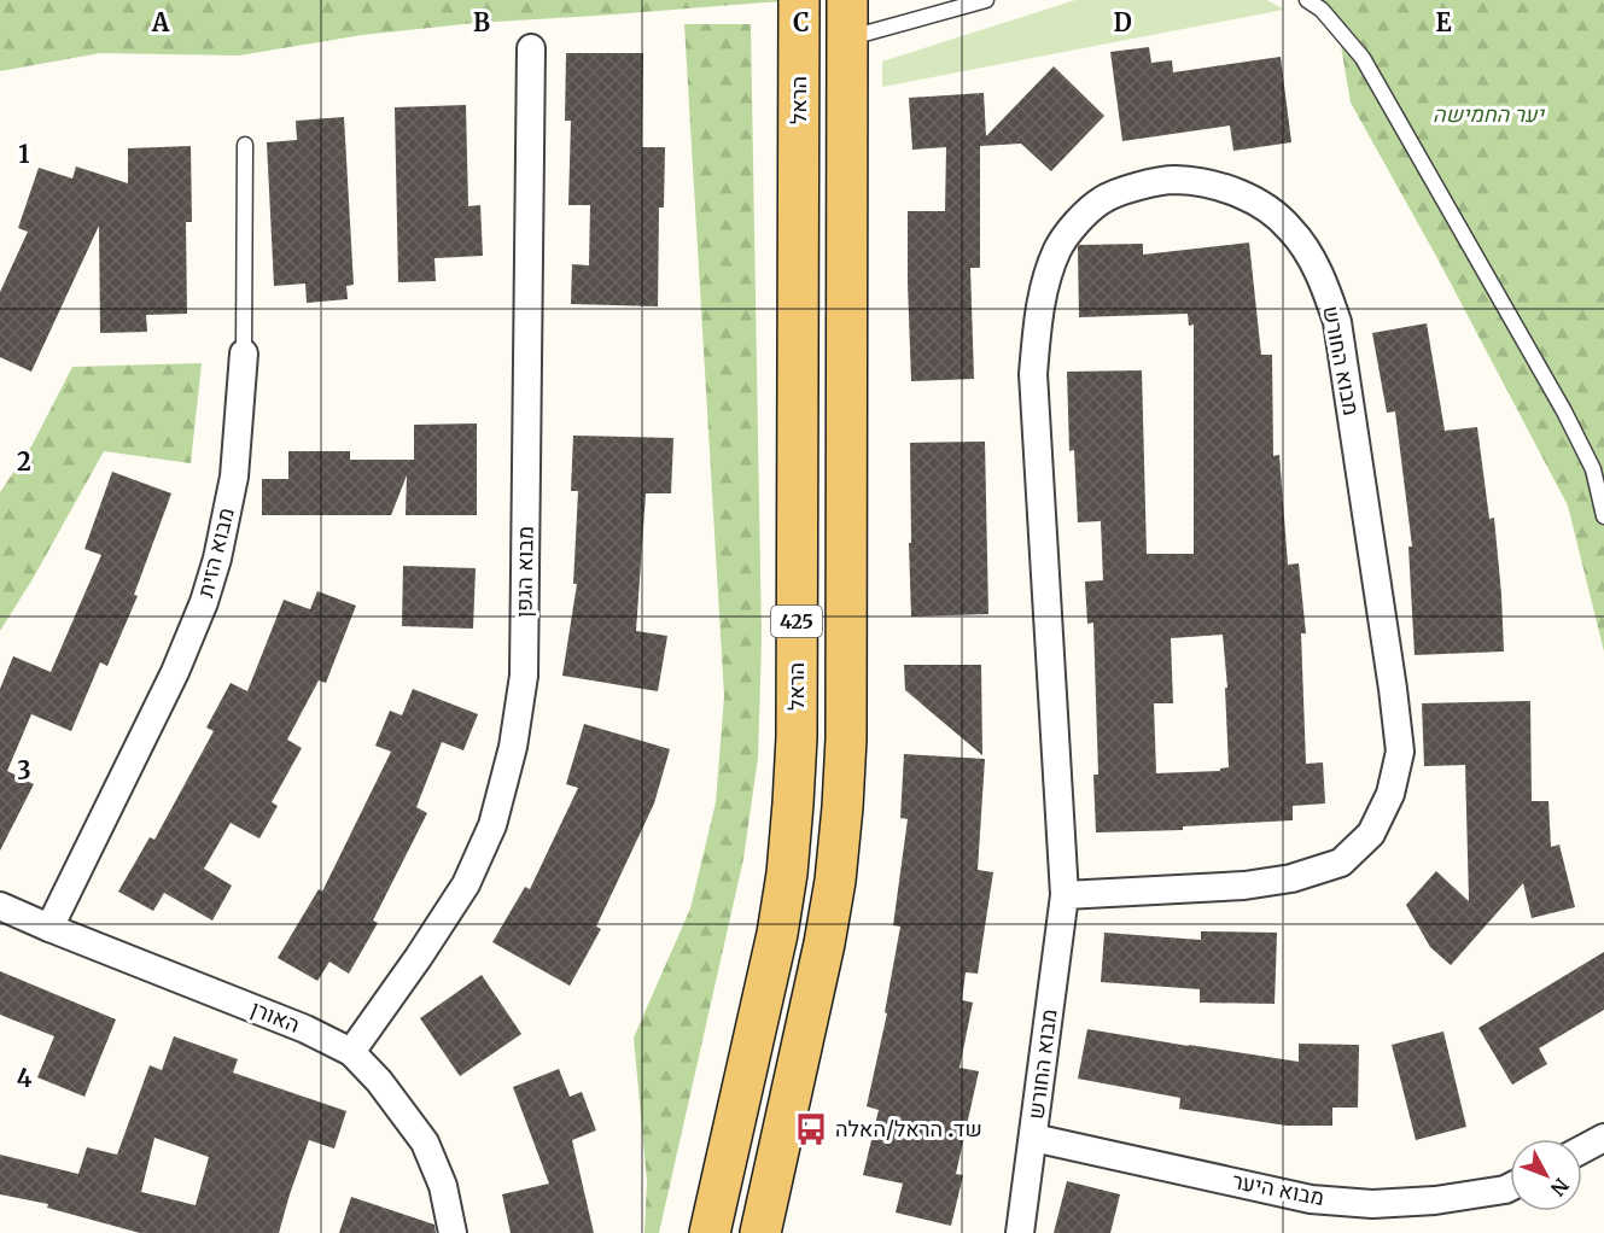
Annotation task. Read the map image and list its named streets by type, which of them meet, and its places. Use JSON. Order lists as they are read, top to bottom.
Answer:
{
  "streets": {
    "main road": ["הראל", "425"],
    "street": [
      "מבוא החורש",
      "מבוא הזית",
      "מבוא הגפן",
      "האורן",
      "מבוא היער"
    ]
  },
  "crossings": [
    ["מבוא החורש", "מבוא היער"],
    ["מבוא הזית", "האורן"],
    ["מבוא הגפן", "האורן"]
  ],
  "parks": ["יער החמישה"],
  "places": {
    "bus stop": ["שד. הראל/האלה"]
  },
  "north": "bottom right",
  "grid": {
    "columns": [
      "A",
      "B",
      "C",
      "D",
      "E"
    ],
    "rows": [
      "1",
      "2",
      "3",
      "4"
    ]
  }
}
